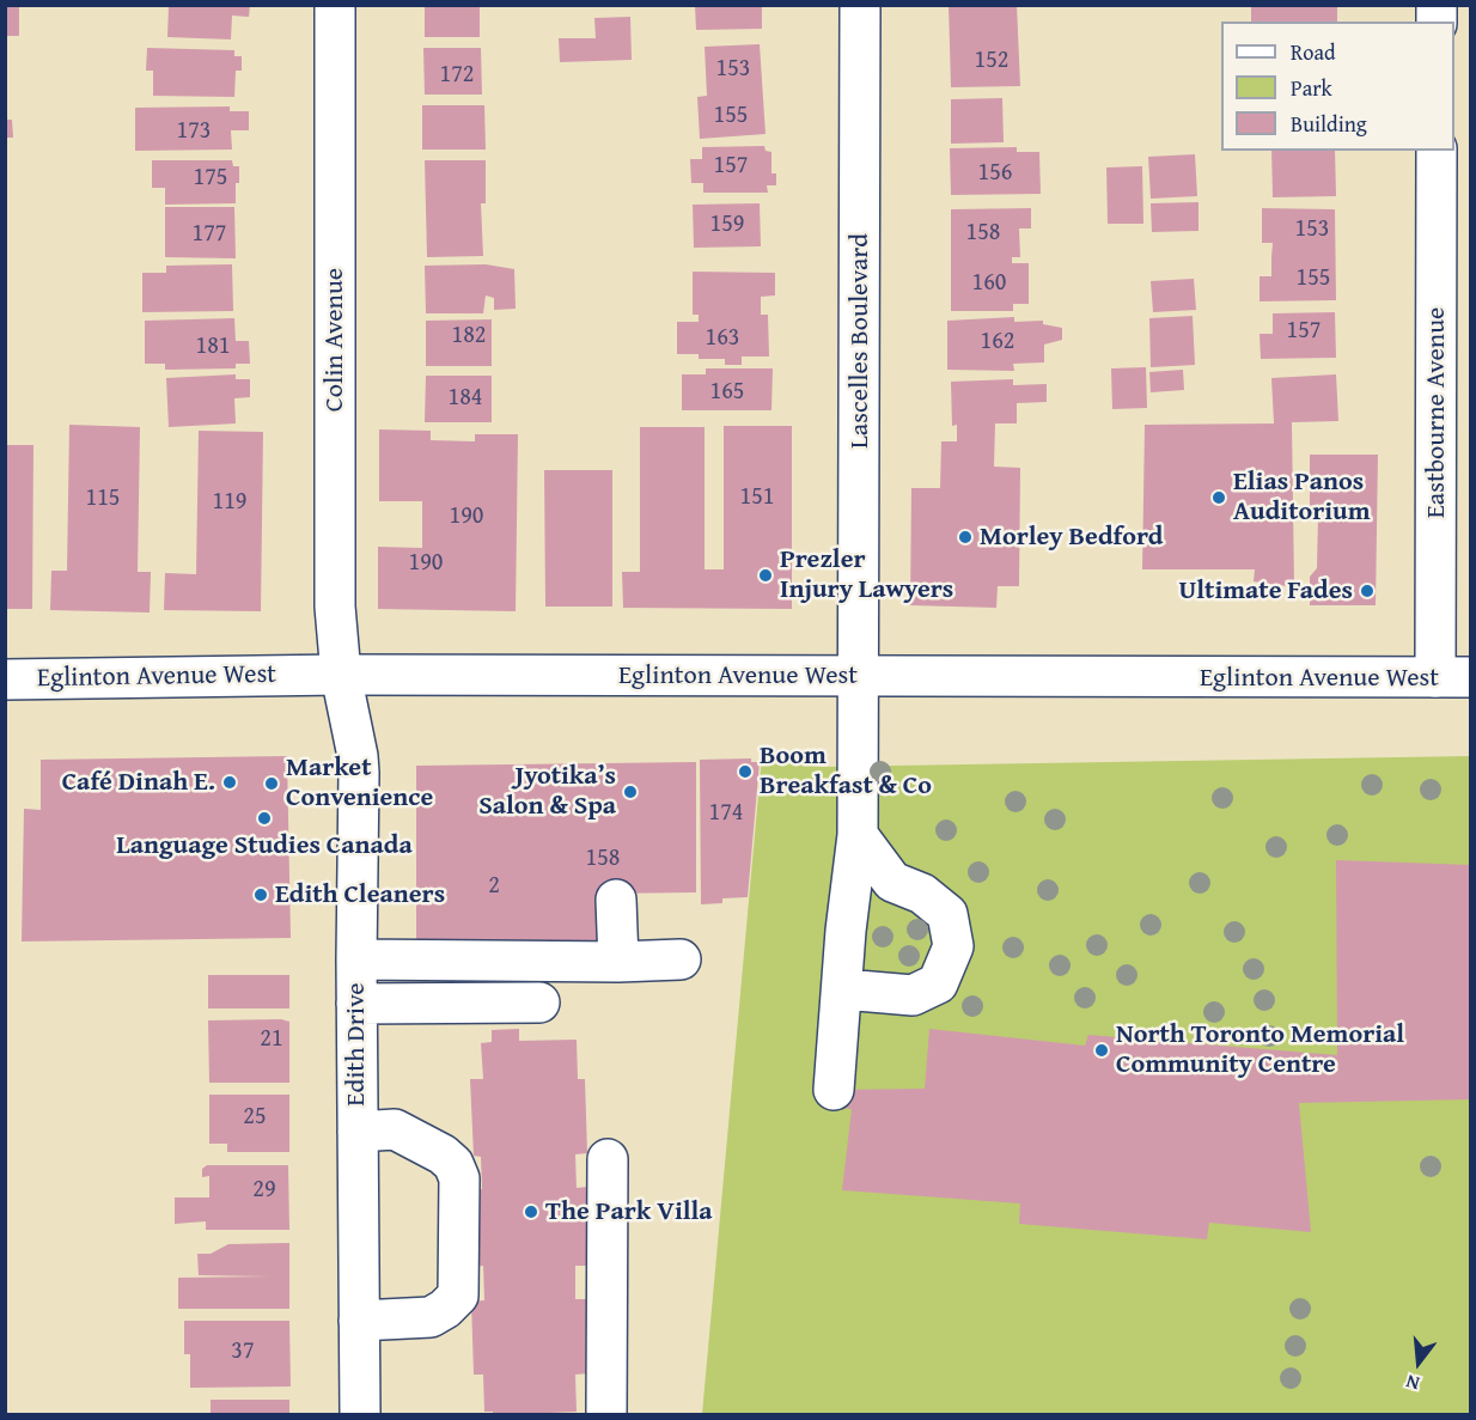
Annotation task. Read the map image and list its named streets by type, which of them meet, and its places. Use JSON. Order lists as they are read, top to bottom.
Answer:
{
  "streets": {
    "street": [
      "Colin Avenue",
      "Lascelles Boulevard",
      "Eastbourne Avenue",
      "Eglinton Avenue West",
      "Edith Drive"
    ]
  },
  "crossings": [
    ["Colin Avenue", "Eglinton Avenue West"],
    ["Colin Avenue", "Edith Drive"],
    ["Lascelles Boulevard", "Eglinton Avenue West"],
    ["Eastbourne Avenue", "Eglinton Avenue West"],
    ["Eglinton Avenue West", "Edith Drive"]
  ],
  "places": [
    "Elias Panos Auditorium",
    "Morley Bedford",
    "Prezler Injury Lawyers",
    "Ultimate Fades",
    "Boom Breakfast & Co",
    "Café Dinah E.",
    "Market Convenience",
    "Jyotika’s Salon & Spa",
    "Language Studies Canada",
    "Edith Cleaners",
    "North Toronto Memorial Community Centre",
    "The Park Villa"
  ],
  "house_numbers": [
    "152",
    "153",
    "172",
    "155",
    "173",
    "157",
    "156",
    "175",
    "159",
    "153",
    "158",
    "177",
    "155",
    "160",
    "157",
    "182",
    "163",
    "162",
    "181",
    "165",
    "184",
    "151",
    "115",
    "119",
    "190",
    "190",
    "174",
    "158",
    "2",
    "21",
    "25",
    "29",
    "37"
  ],
  "legend": ["Road", "Park", "Building"],
  "north": "bottom"
}
